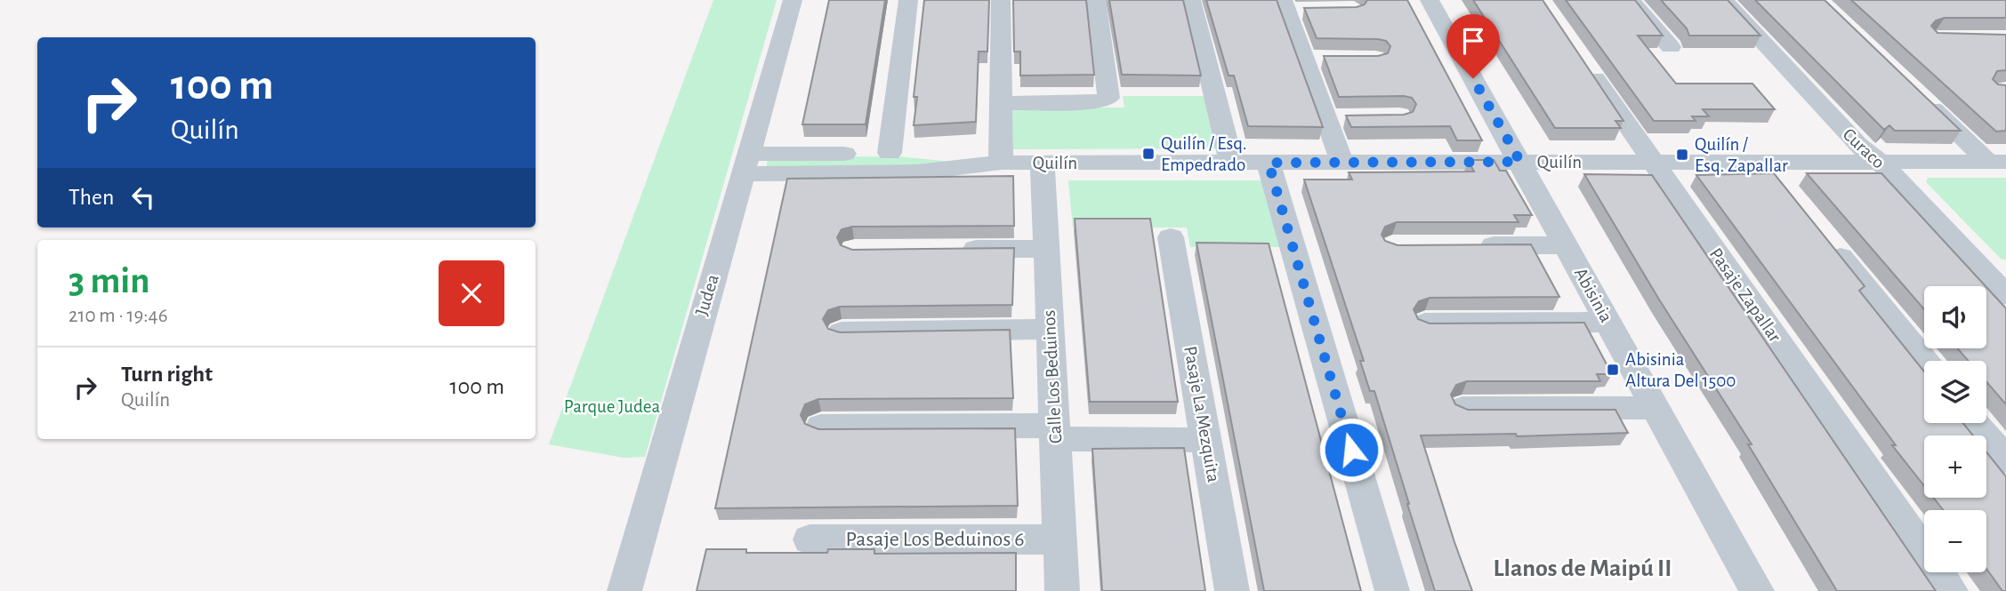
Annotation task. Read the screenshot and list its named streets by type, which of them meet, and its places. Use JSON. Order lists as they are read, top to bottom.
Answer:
{
  "streets": {
    "street": [
      "Curaco",
      "Quilín",
      "Judea",
      "Abisinia",
      "Pasaje Zapallar",
      "Calle Los Beduinos",
      "Pasaje La Mezquita",
      "Pasaje Los Beduinos 6"
    ]
  },
  "crossings": [
    ["Curaco", "Quilín"],
    ["Quilín", "Judea"],
    ["Quilín", "Abisinia"],
    ["Quilín", "Pasaje Zapallar"],
    ["Quilín", "Calle Los Beduinos"],
    ["Calle Los Beduinos", "Pasaje Los Beduinos 6"]
  ],
  "districts": ["Llanos de Maipú II"],
  "parks": ["Parque Judea"],
  "places": {
    "transit": ["Quilín / Esq. Empedrado", "Quilín / Esq. Zapallar", "Abisinia Altura Del 1500"]
  },
  "page": {
    "turn": ["100 m", "Quilín"],
    "then": "Then",
    "heading": ["3 min", "210 m · 19:46"],
    "map_buttons": ["+", "−"],
    "list": [
      {
        "name": "Turn right",
        "note": "Quilín",
        "value": "100 m"
      }
    ]
  }
}
